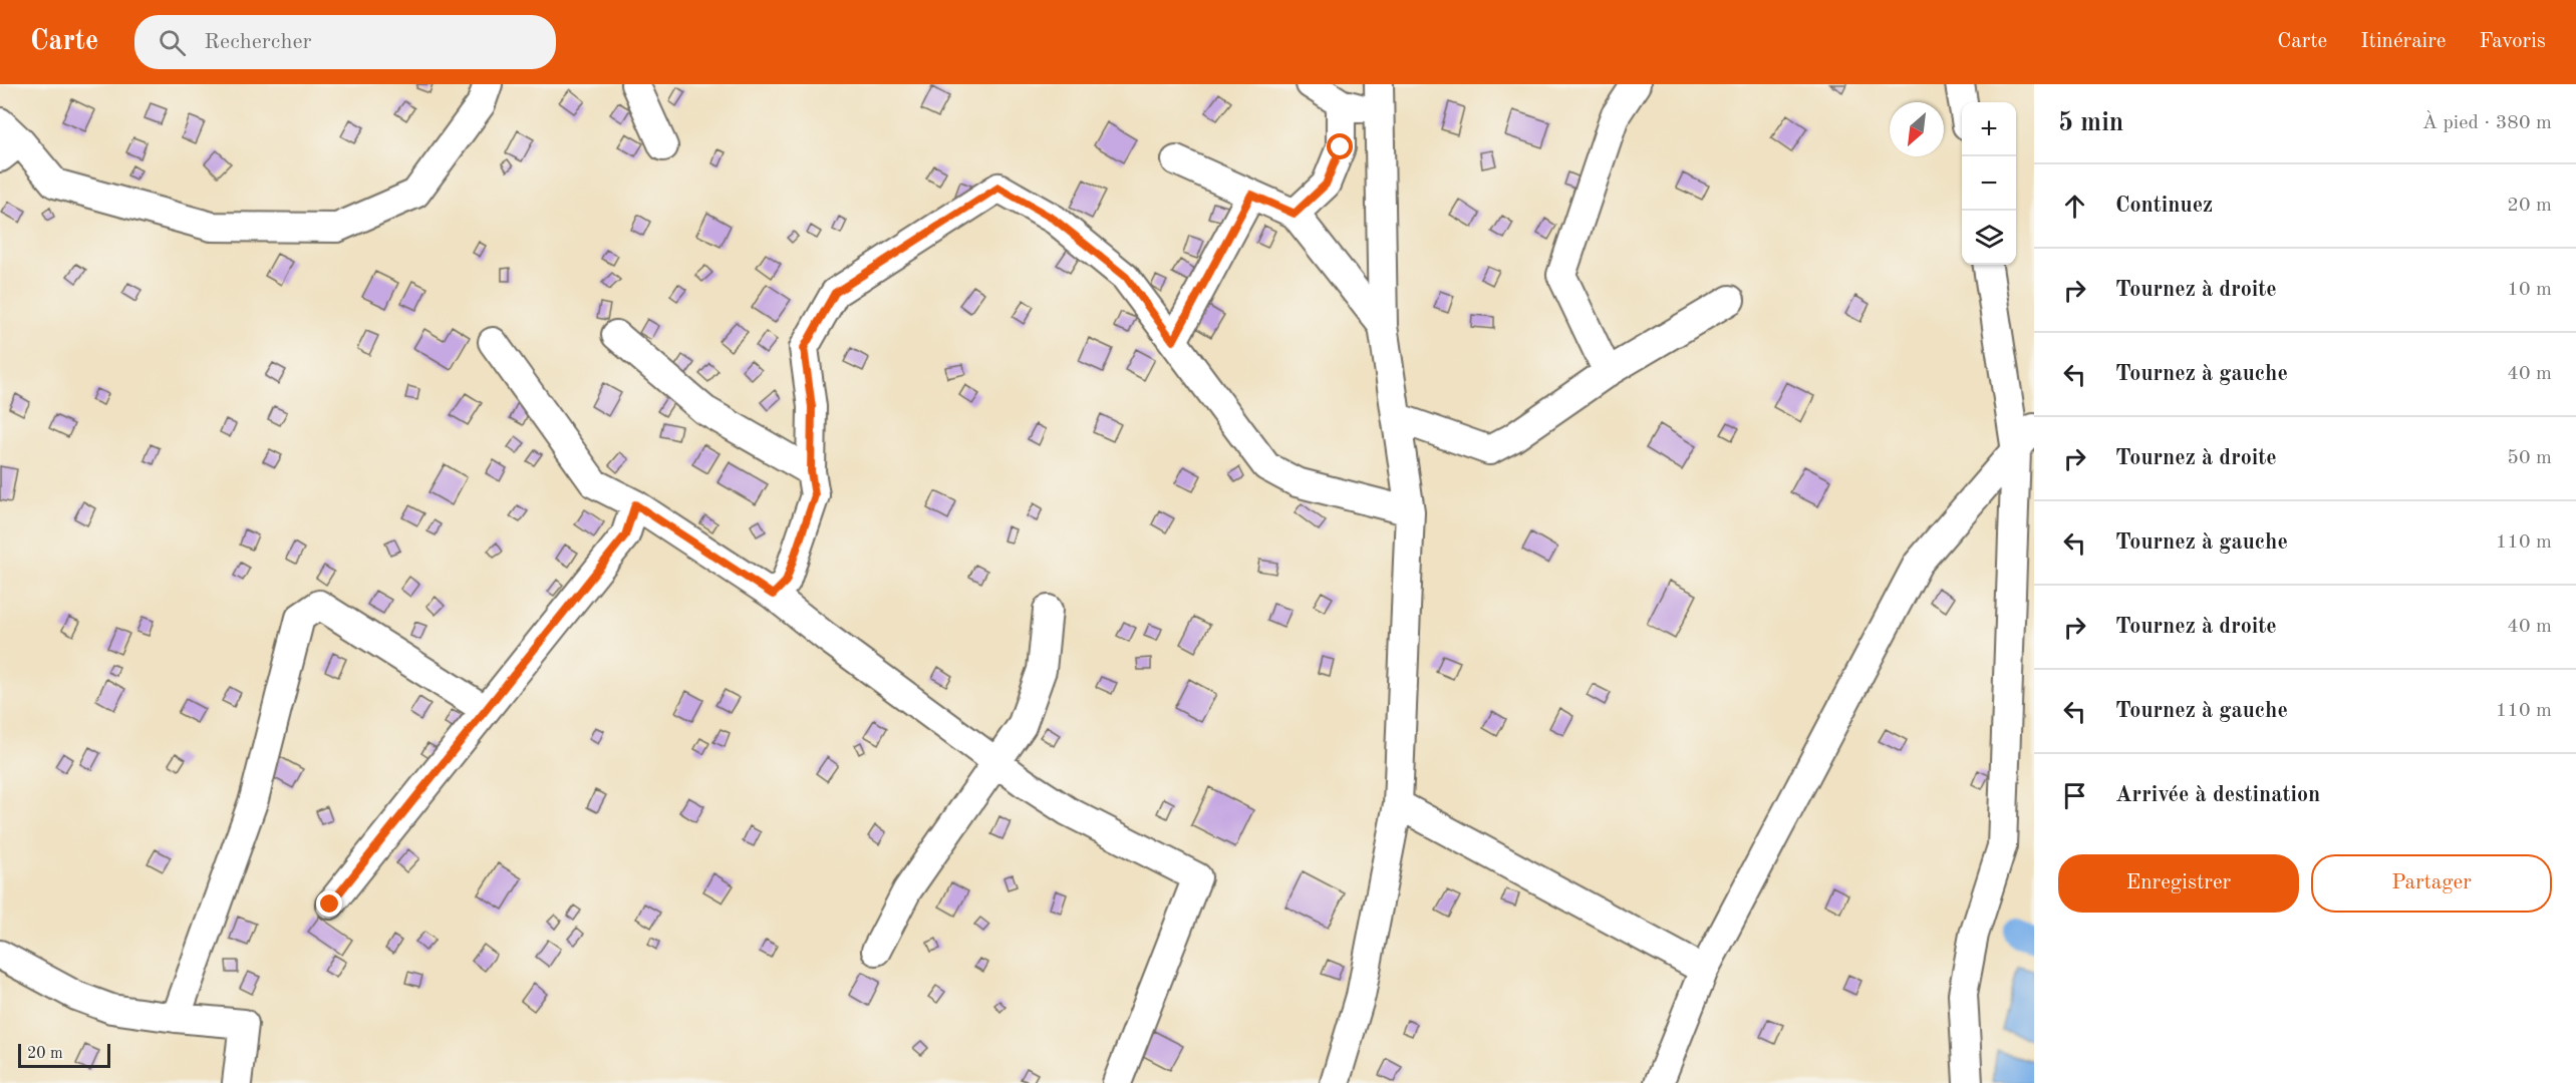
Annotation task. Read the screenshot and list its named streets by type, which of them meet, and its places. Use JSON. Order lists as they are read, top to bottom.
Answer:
{
  "scale_bar": "20 m",
  "north": "bottom left",
  "page": {
    "header": "Carte",
    "search": "Rechercher",
    "nav": ["Carte", "Itinéraire", "Favoris"],
    "heading": ["5 min", "À pied · 380 m"],
    "map_buttons": ["+", "−"],
    "list": [
      ["Continuez", "20 m"],
      ["Tournez à droite", "10 m"],
      ["Tournez à gauche", "40 m"],
      ["Tournez à droite", "50 m"],
      ["Tournez à gauche", "110 m"],
      ["Tournez à droite", "40 m"],
      ["Tournez à gauche", "110 m"],
      "Arrivée à destination"
    ],
    "buttons": ["Enregistrer", "Partager"],
    "scale": "20 m"
  }
}
